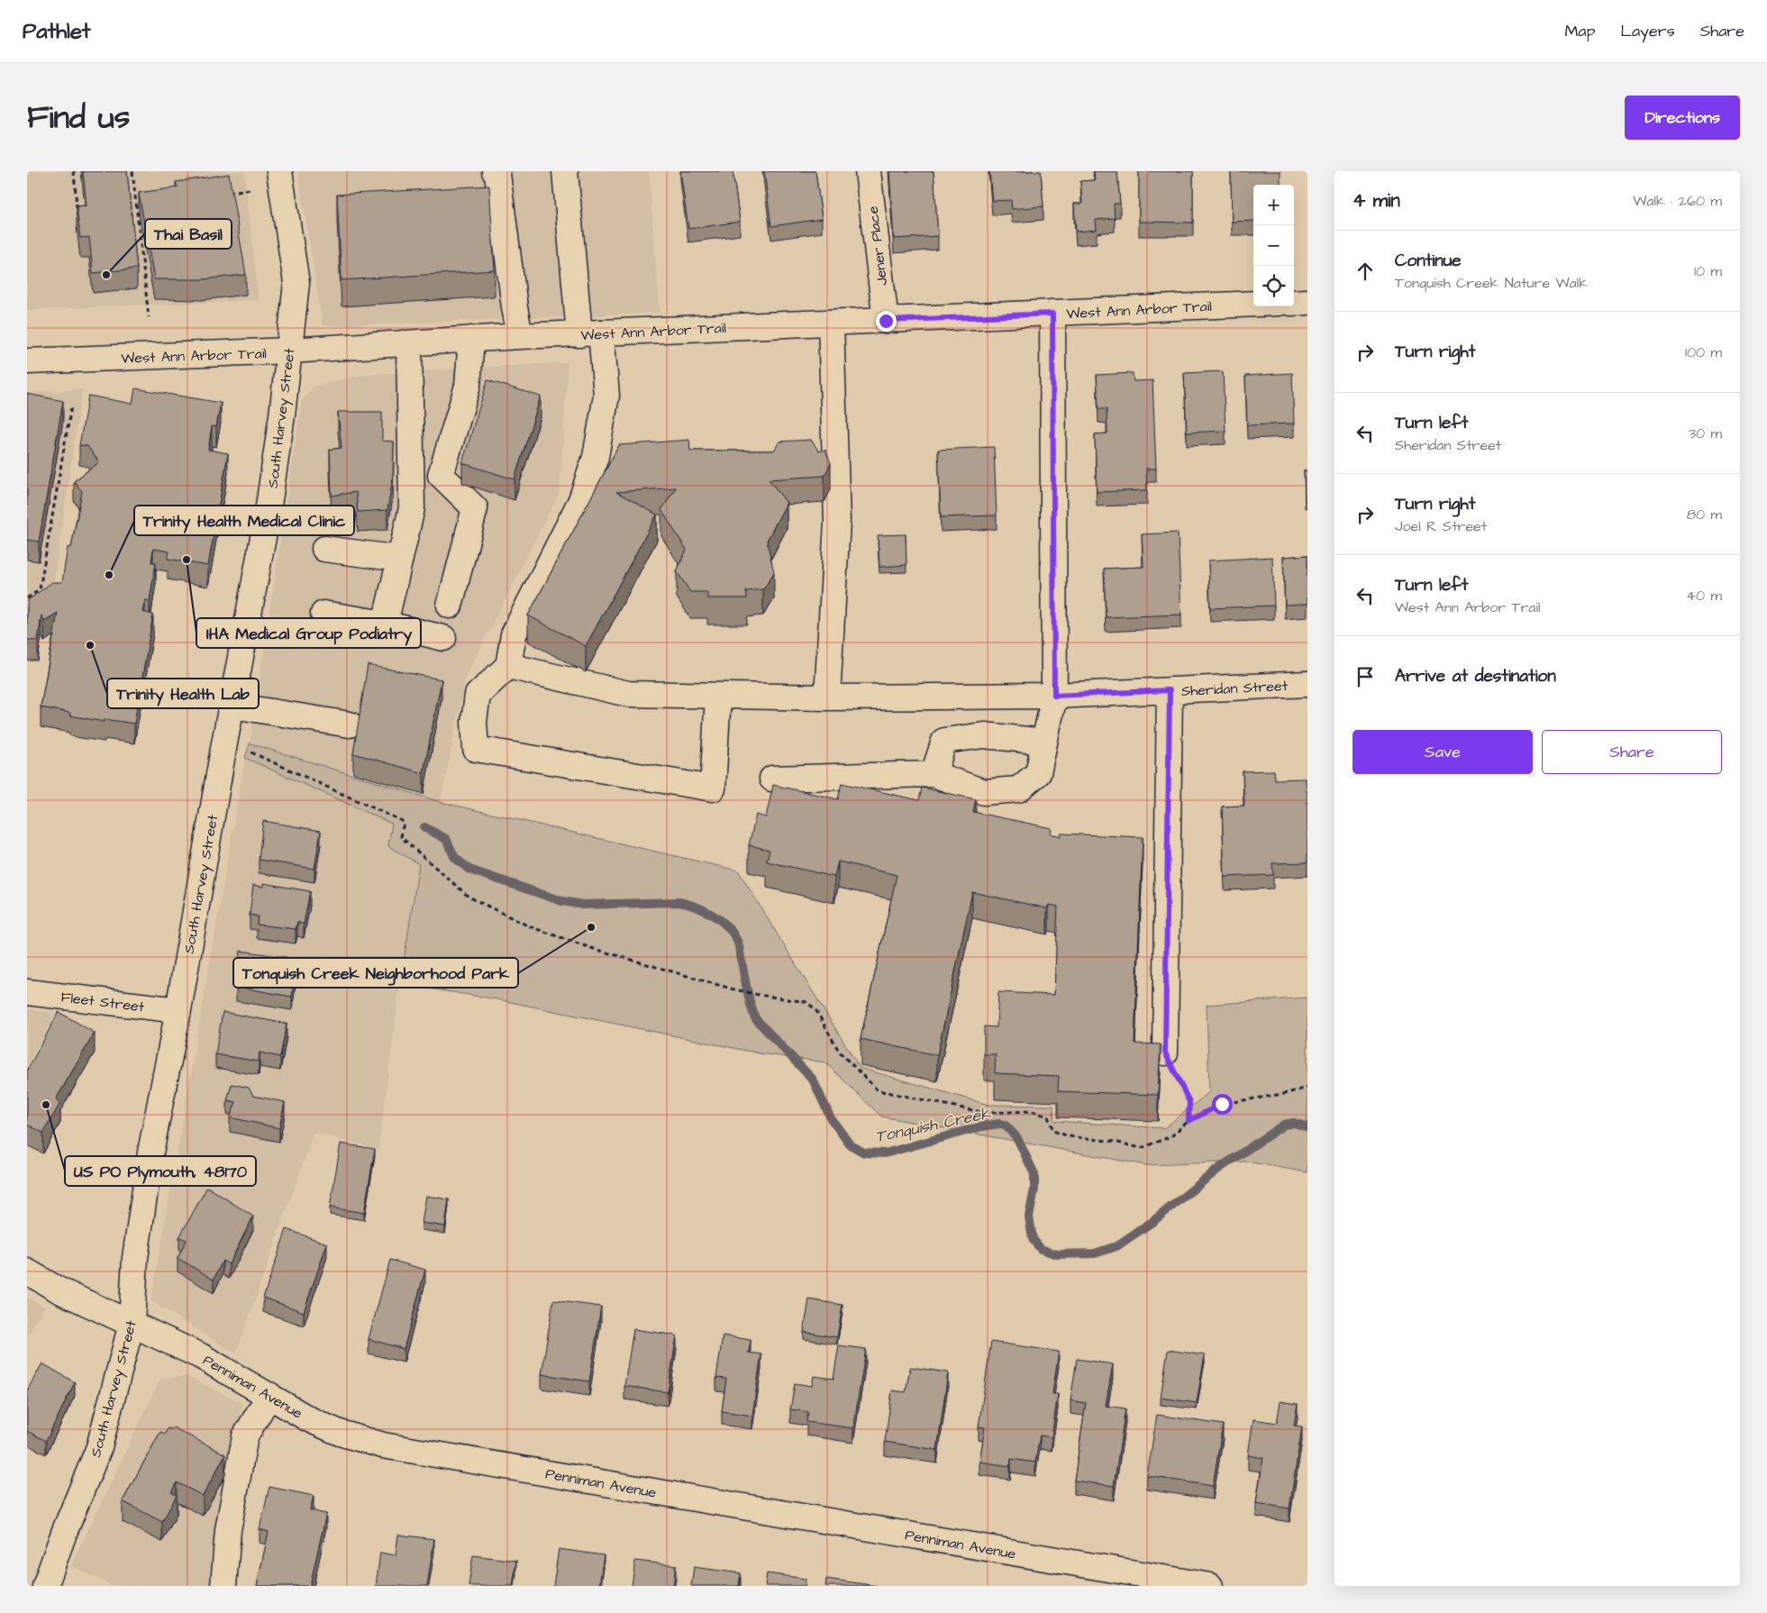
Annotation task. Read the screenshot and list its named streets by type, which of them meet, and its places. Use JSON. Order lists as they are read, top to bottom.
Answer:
{
  "streets": {
    "street": [
      "Jener Place",
      "West Ann Arbor Trail",
      "South Harvey Street",
      "Sheridan Street",
      "Fleet Street",
      "Penniman Avenue"
    ]
  },
  "crossings": [
    ["Jener Place", "West Ann Arbor Trail"],
    ["West Ann Arbor Trail", "South Harvey Street"],
    ["South Harvey Street", "Fleet Street"],
    ["South Harvey Street", "Penniman Avenue"]
  ],
  "water": ["Tonquish Creek"],
  "places": [
    "Thai Basil",
    "IHA Medical Group Podiatry",
    "Trinity Health Medical Clinic",
    "Trinity Health Lab",
    "Tonquish Creek Neighborhood Park",
    "US PO Plymouth, 48170"
  ],
  "page": {
    "header": "Pathlet",
    "nav": ["Map", "Layers", "Share"],
    "title": "Find us",
    "buttons": [
      "Directions",
      ["Save", "Share"]
    ],
    "heading": ["4 min", "Walk · 260 m"],
    "map_buttons": ["+", "−"],
    "list": [
      ["Continue", "Tonquish Creek Nature Walk", "10 m"],
      ["Turn right", "100 m"],
      ["Turn left", "Sheridan Street", "30 m"],
      ["Turn right", "Joel R Street", "80 m"],
      ["Turn left", "West Ann Arbor Trail", "40 m"],
      "Arrive at destination"
    ]
  }
}
